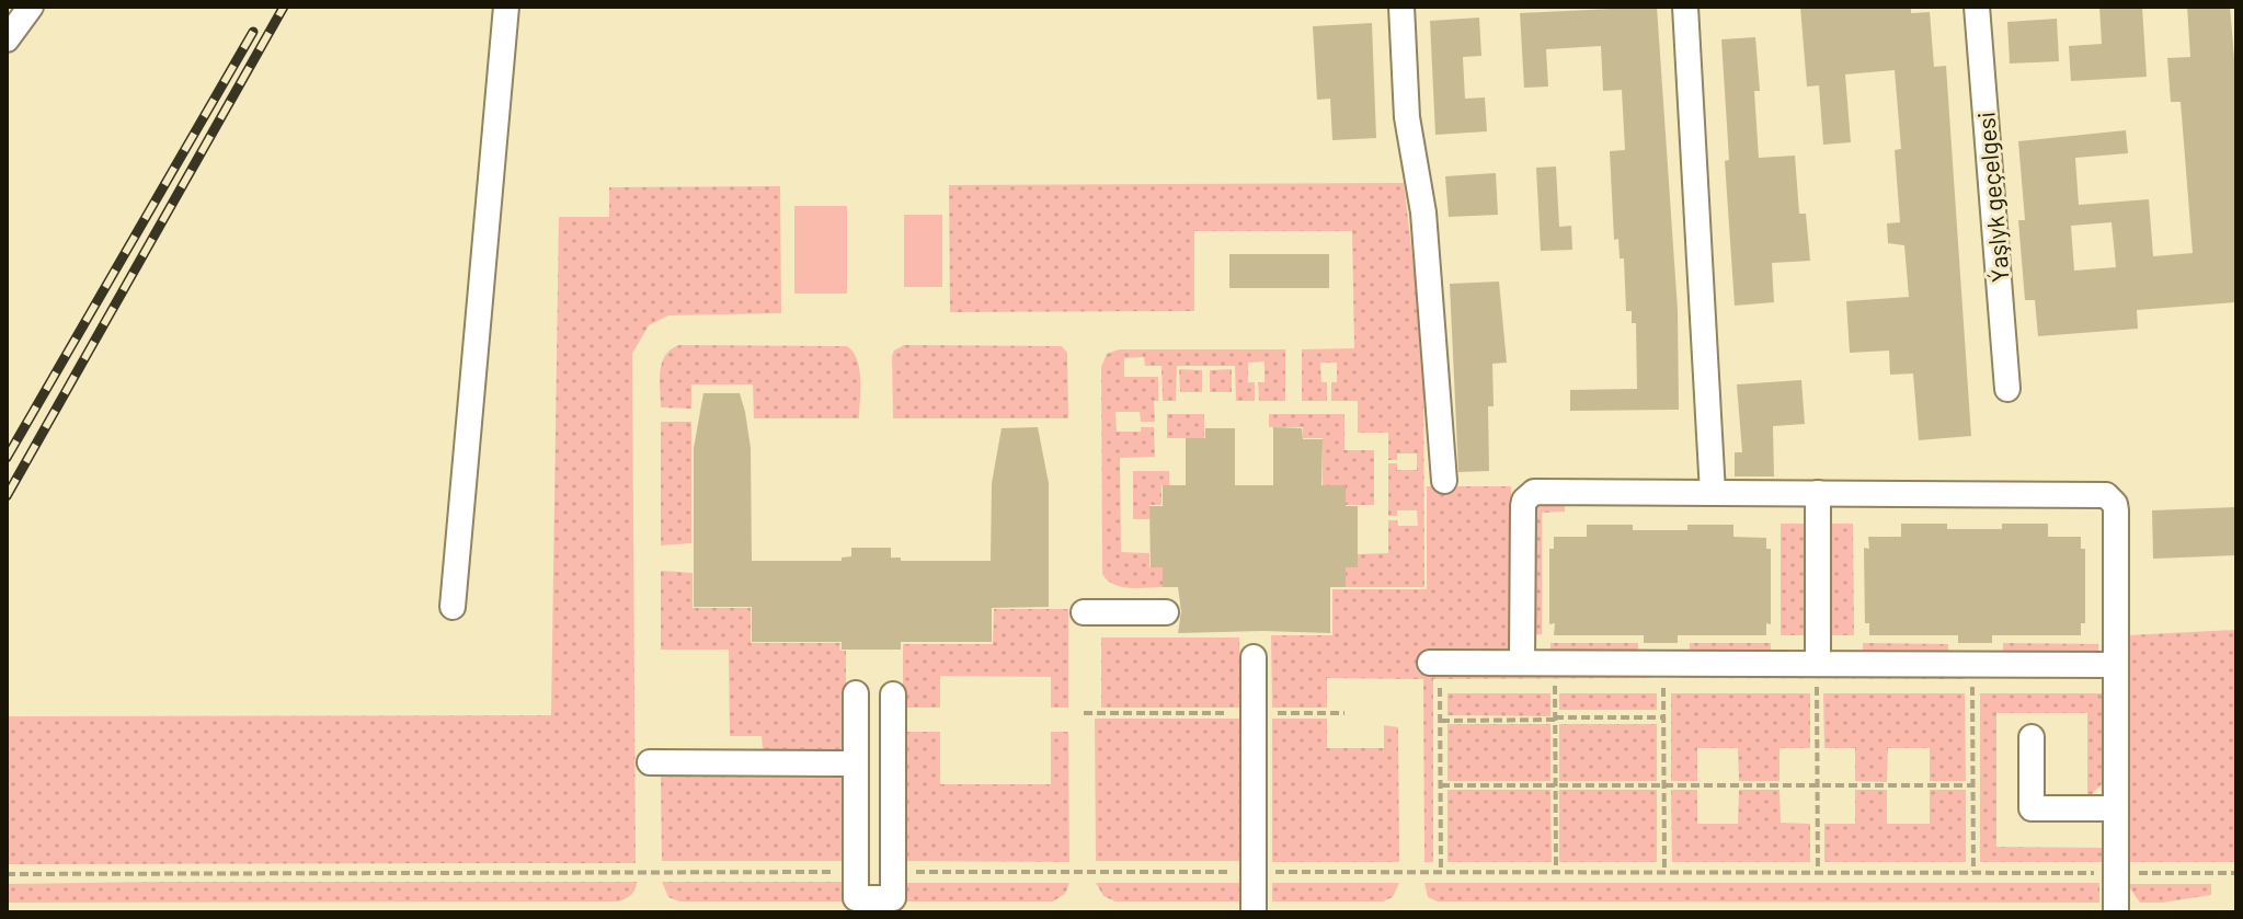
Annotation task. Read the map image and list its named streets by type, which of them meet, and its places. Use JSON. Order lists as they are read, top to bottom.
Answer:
{
  "streets": {
    "street": ["Ýaşlyk geçelgesi"]
  }
}
